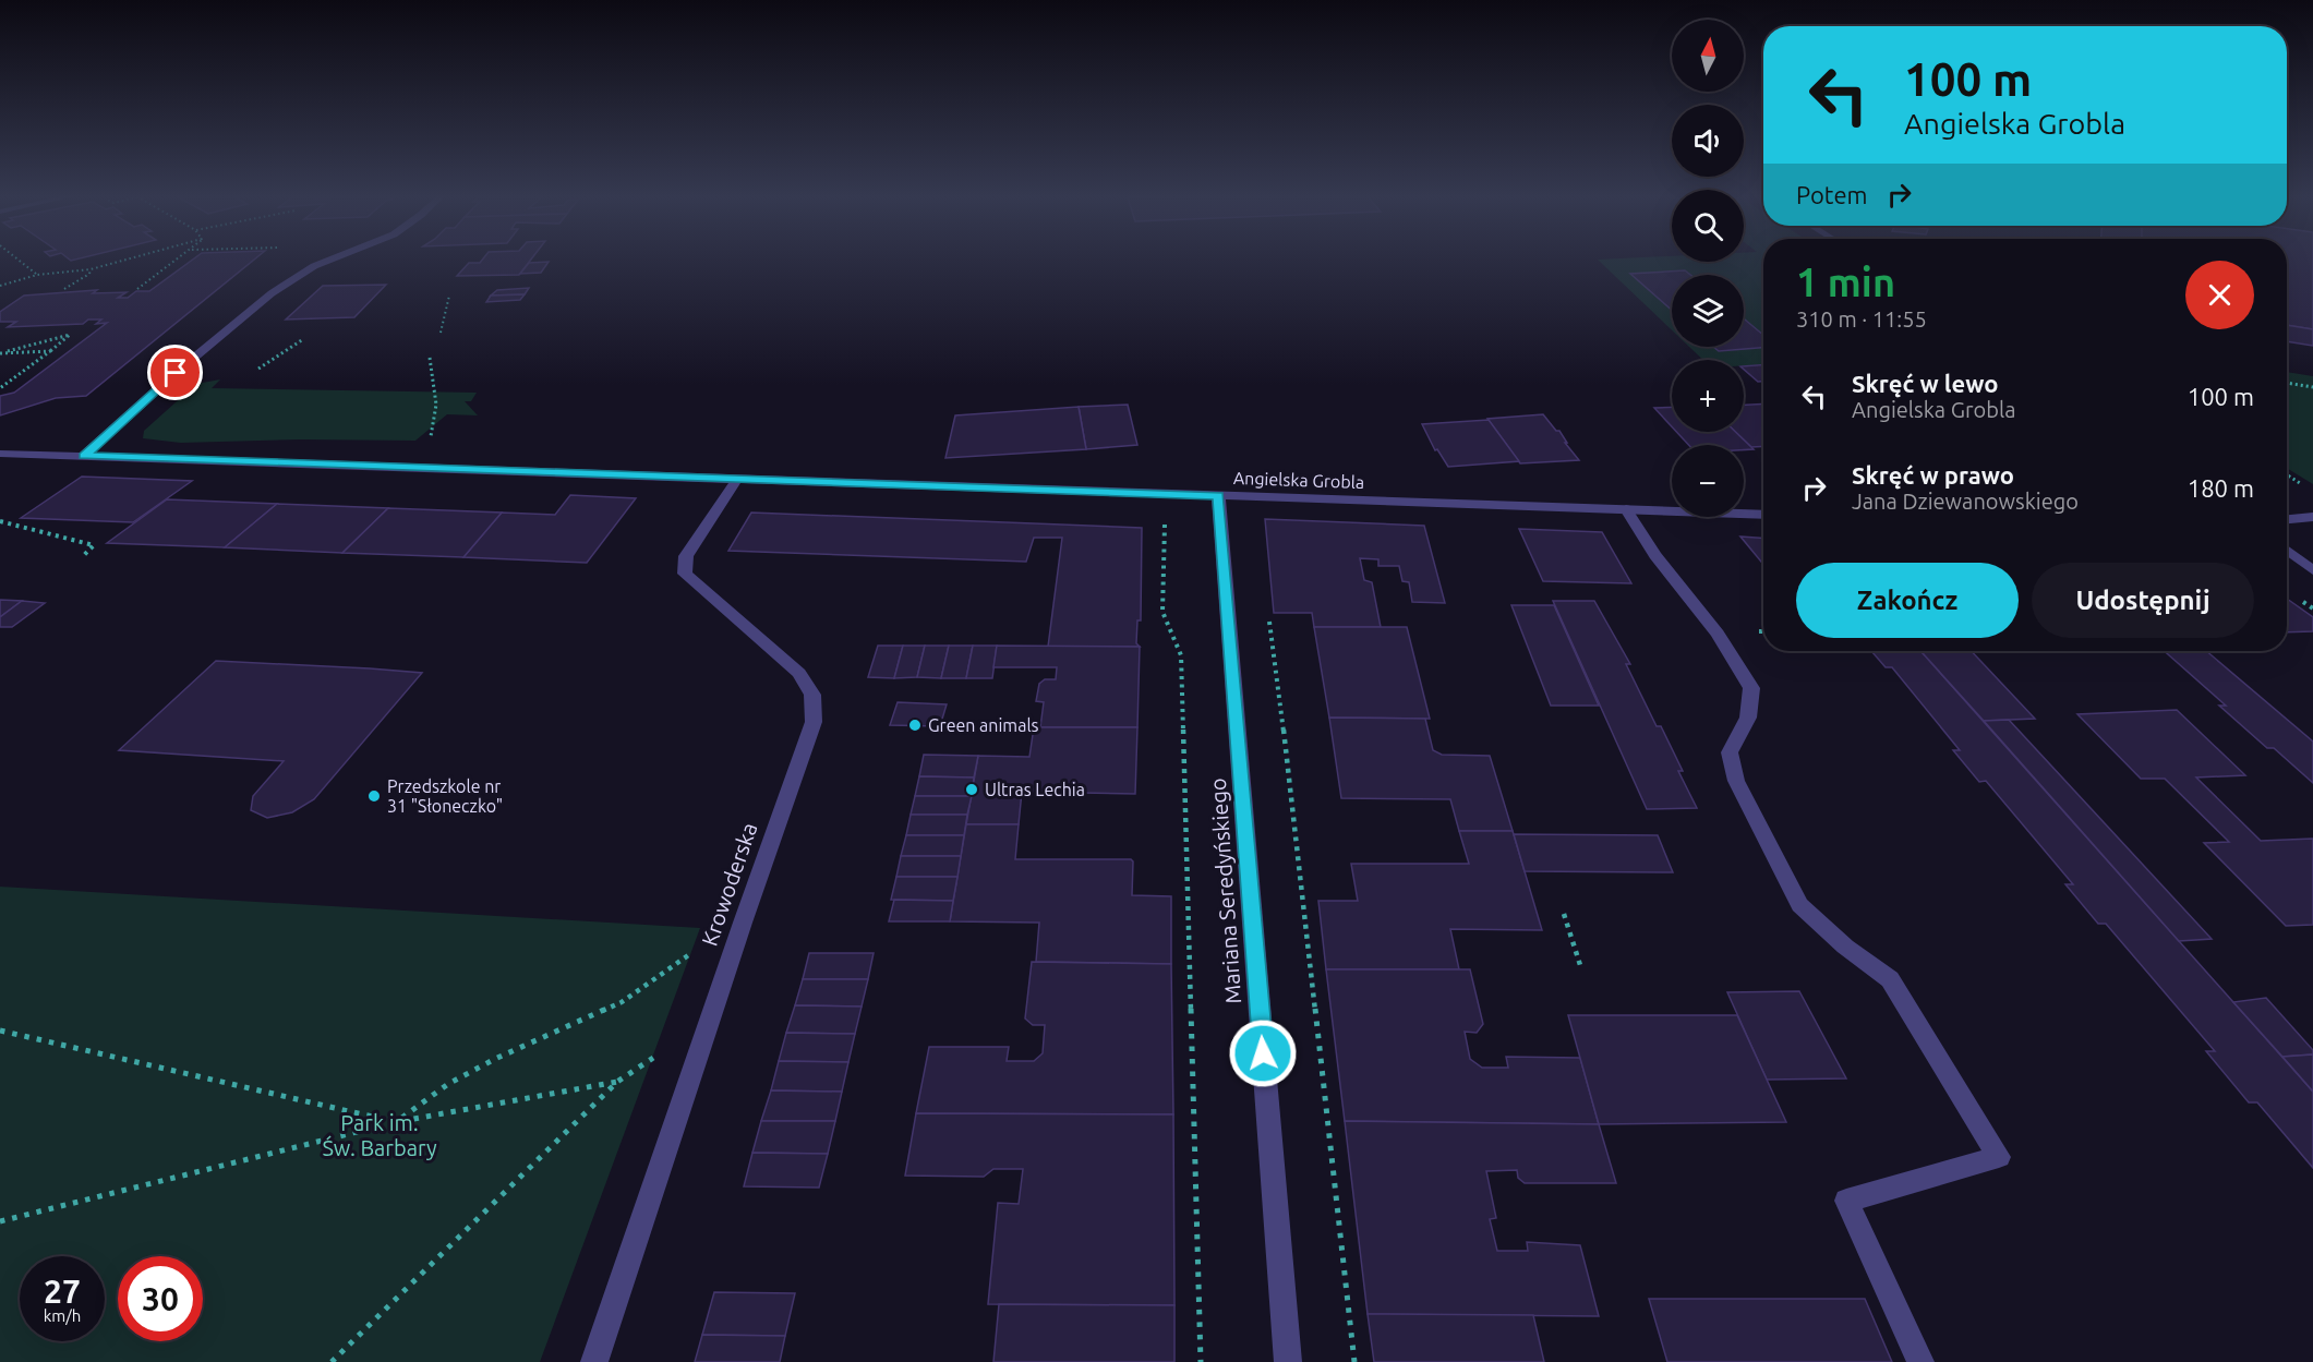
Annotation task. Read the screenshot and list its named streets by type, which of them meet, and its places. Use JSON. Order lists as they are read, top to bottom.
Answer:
{
  "streets": {
    "street": ["Angielska Grobla", "Krowoderska", "Mariana Seredyńskiego"]
  },
  "crossings": [
    ["Angielska Grobla", "Krowoderska"],
    ["Angielska Grobla", "Mariana Seredyńskiego"]
  ],
  "parks": ["Park im. Św. Barbary"],
  "places": ["Green animals", "Ultras Lechia", "Przedszkole nr 31 \"Słoneczko\""],
  "north": "top",
  "page": {
    "map_buttons": ["+", "−"],
    "turn": ["100 m", "Angielska Grobla"],
    "then": "Potem",
    "heading": ["1 min", "310 m · 11:55"],
    "list": [
      {
        "name": "Skręć w lewo",
        "note": "Angielska Grobla",
        "value": "100 m"
      },
      {
        "name": "Skręć w prawo",
        "note": "Jana Dziewanowskiego",
        "value": "180 m"
      }
    ],
    "buttons": ["Zakończ", "Udostępnij"],
    "speed": "27 km/h",
    "limit": "30"
  }
}
